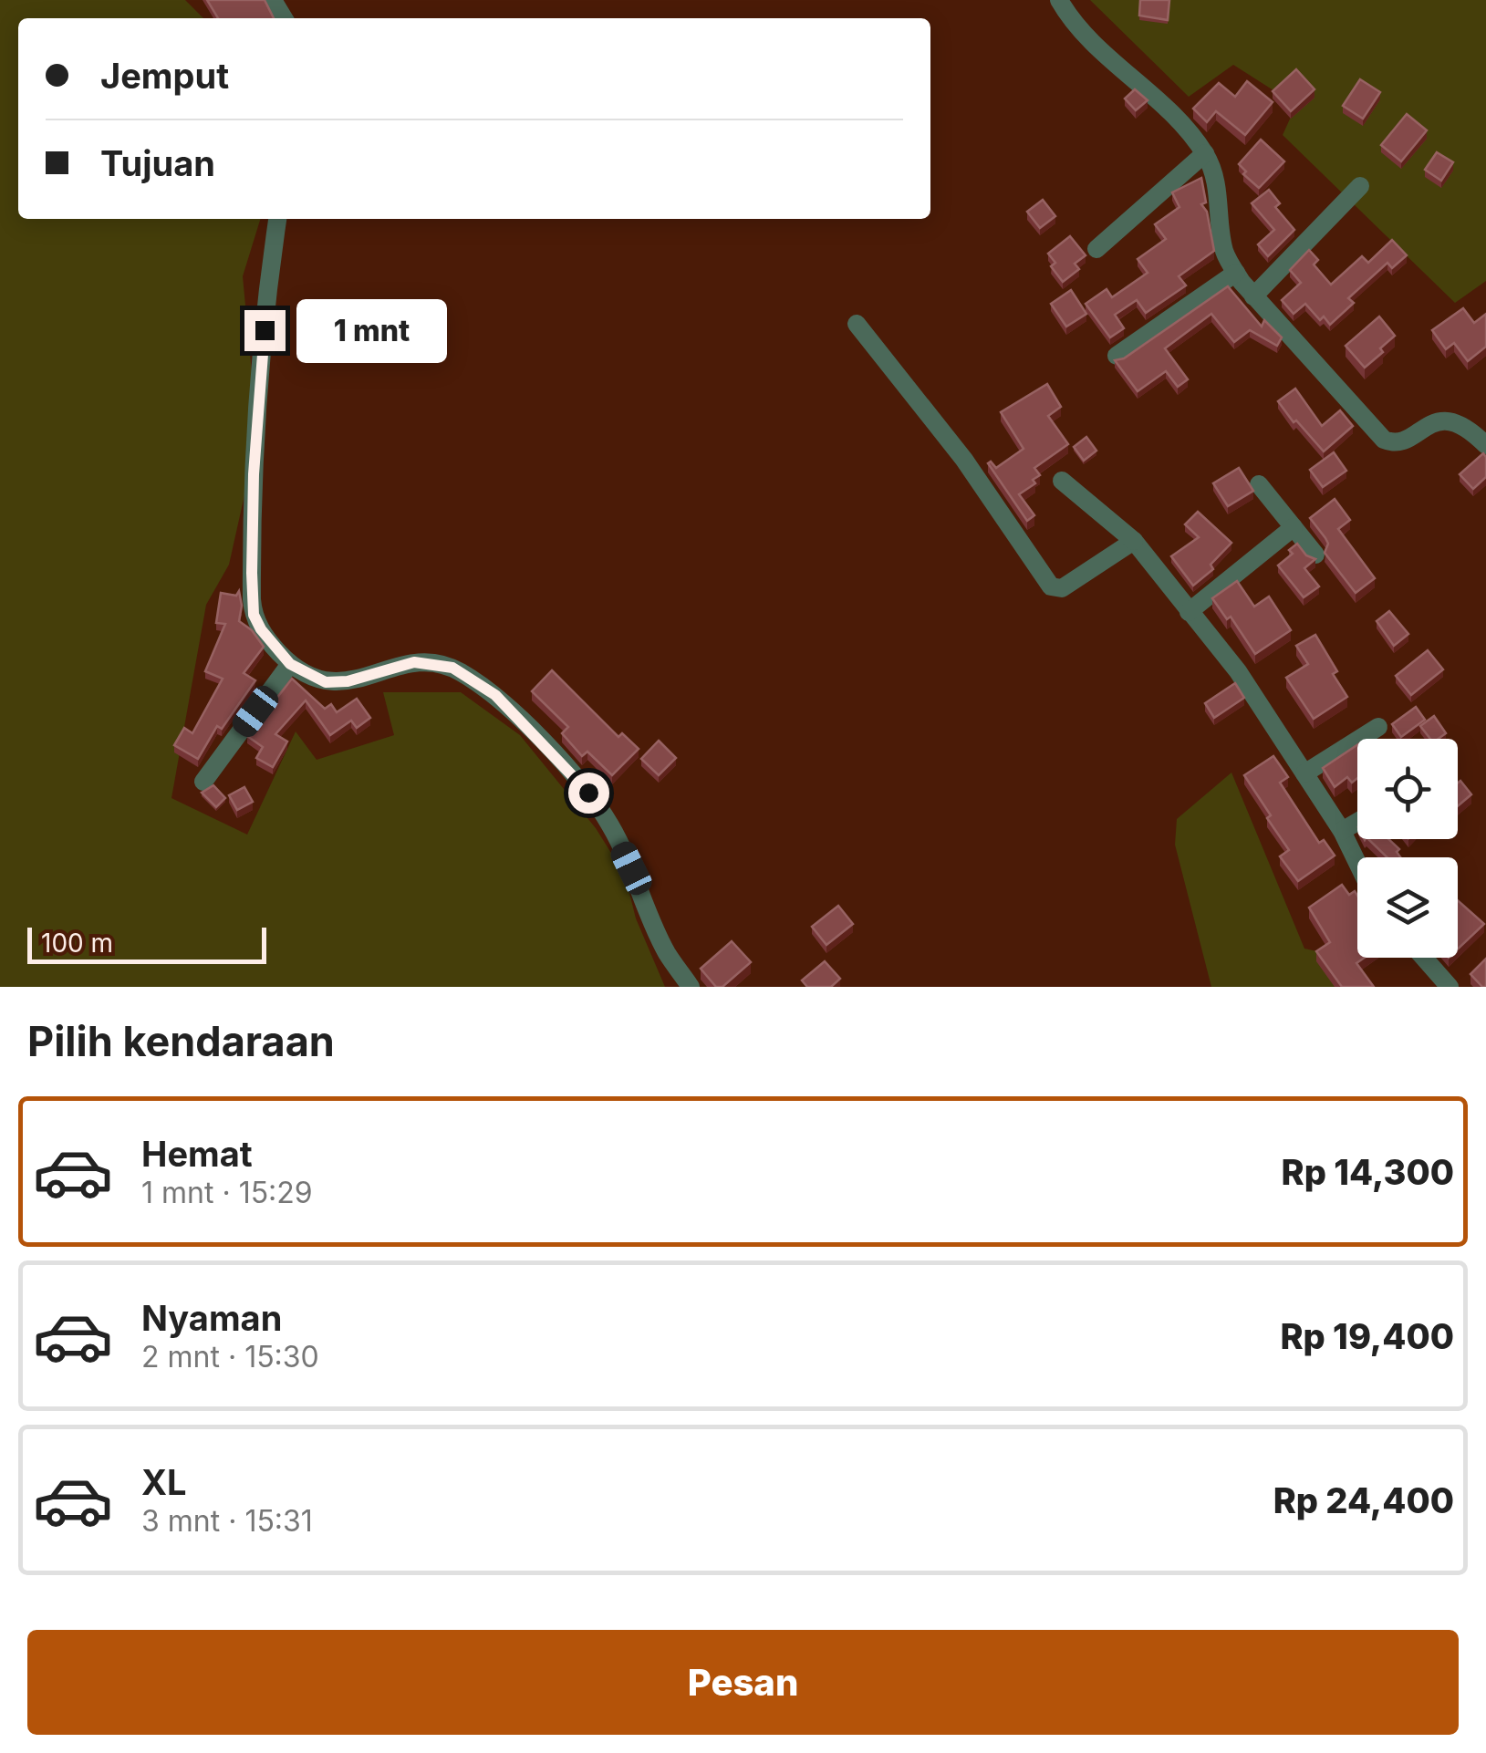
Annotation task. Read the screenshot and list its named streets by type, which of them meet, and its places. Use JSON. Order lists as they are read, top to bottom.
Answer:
{
  "scale_bar": "100 m",
  "page": {
    "banner": ["Jemput", "Tujuan"],
    "bubble": "1 mnt",
    "scale": "100 m",
    "heading": "Pilih kendaraan",
    "list": [
      {
        "name": "Hemat",
        "note": "1 mnt · 15:29",
        "value": "Rp 14,300"
      },
      {
        "name": "Nyaman",
        "note": "2 mnt · 15:30",
        "value": "Rp 19,400"
      },
      {
        "name": "XL",
        "note": "3 mnt · 15:31",
        "value": "Rp 24,400"
      }
    ],
    "buttons": "Pesan"
  }
}
